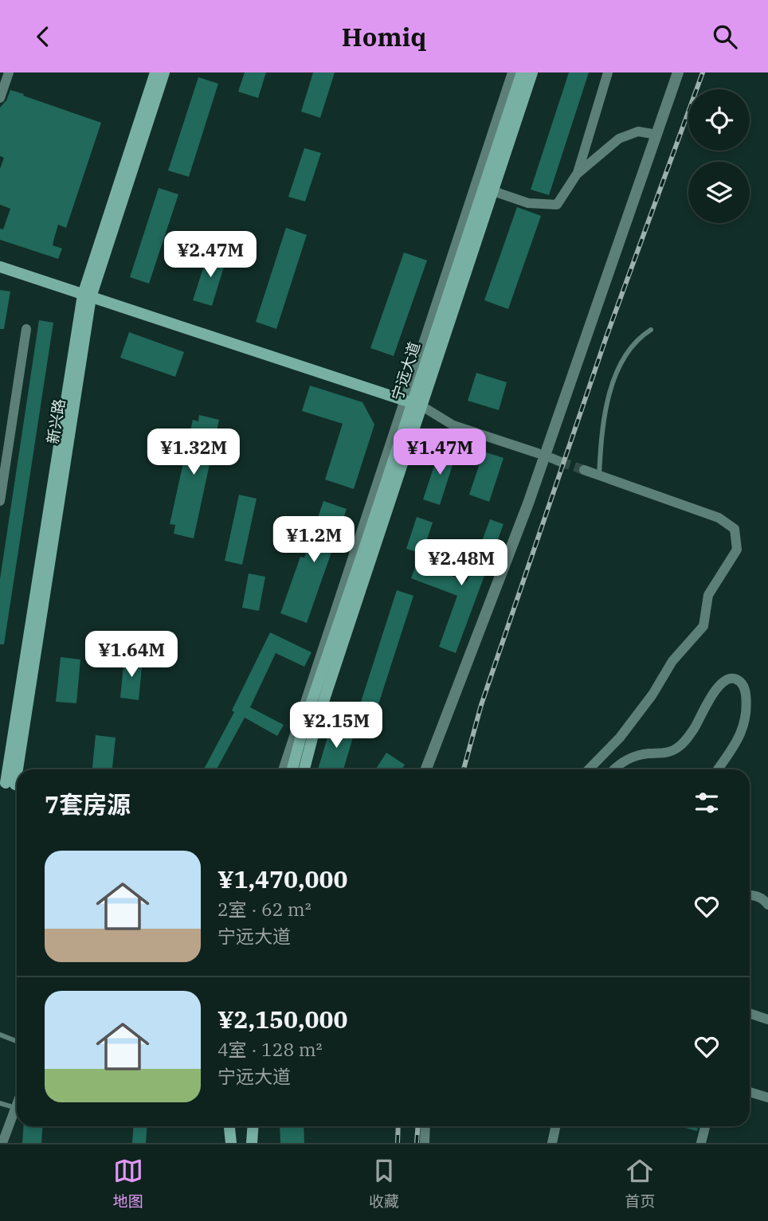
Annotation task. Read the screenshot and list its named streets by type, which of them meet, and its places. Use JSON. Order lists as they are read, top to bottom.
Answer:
{
  "streets": {
    "main road": ["宁远大道", "新兴路"]
  },
  "page": {
    "header": "Homiq",
    "price": [
      "¥2.47M",
      "¥1.32M",
      "¥1.47M",
      "¥1.2M",
      "¥2.48M",
      "¥1.64M",
      "¥2.15M"
    ],
    "heading": "7套房源",
    "list": [
      {
        "name": "¥1,470,000",
        "note": "2室 · 62 m² · 宁远大道"
      },
      {
        "name": "¥2,150,000",
        "note": "4室 · 128 m² · 宁远大道"
      }
    ],
    "tabs": ["地图", "收藏", "首页"]
  }
}
